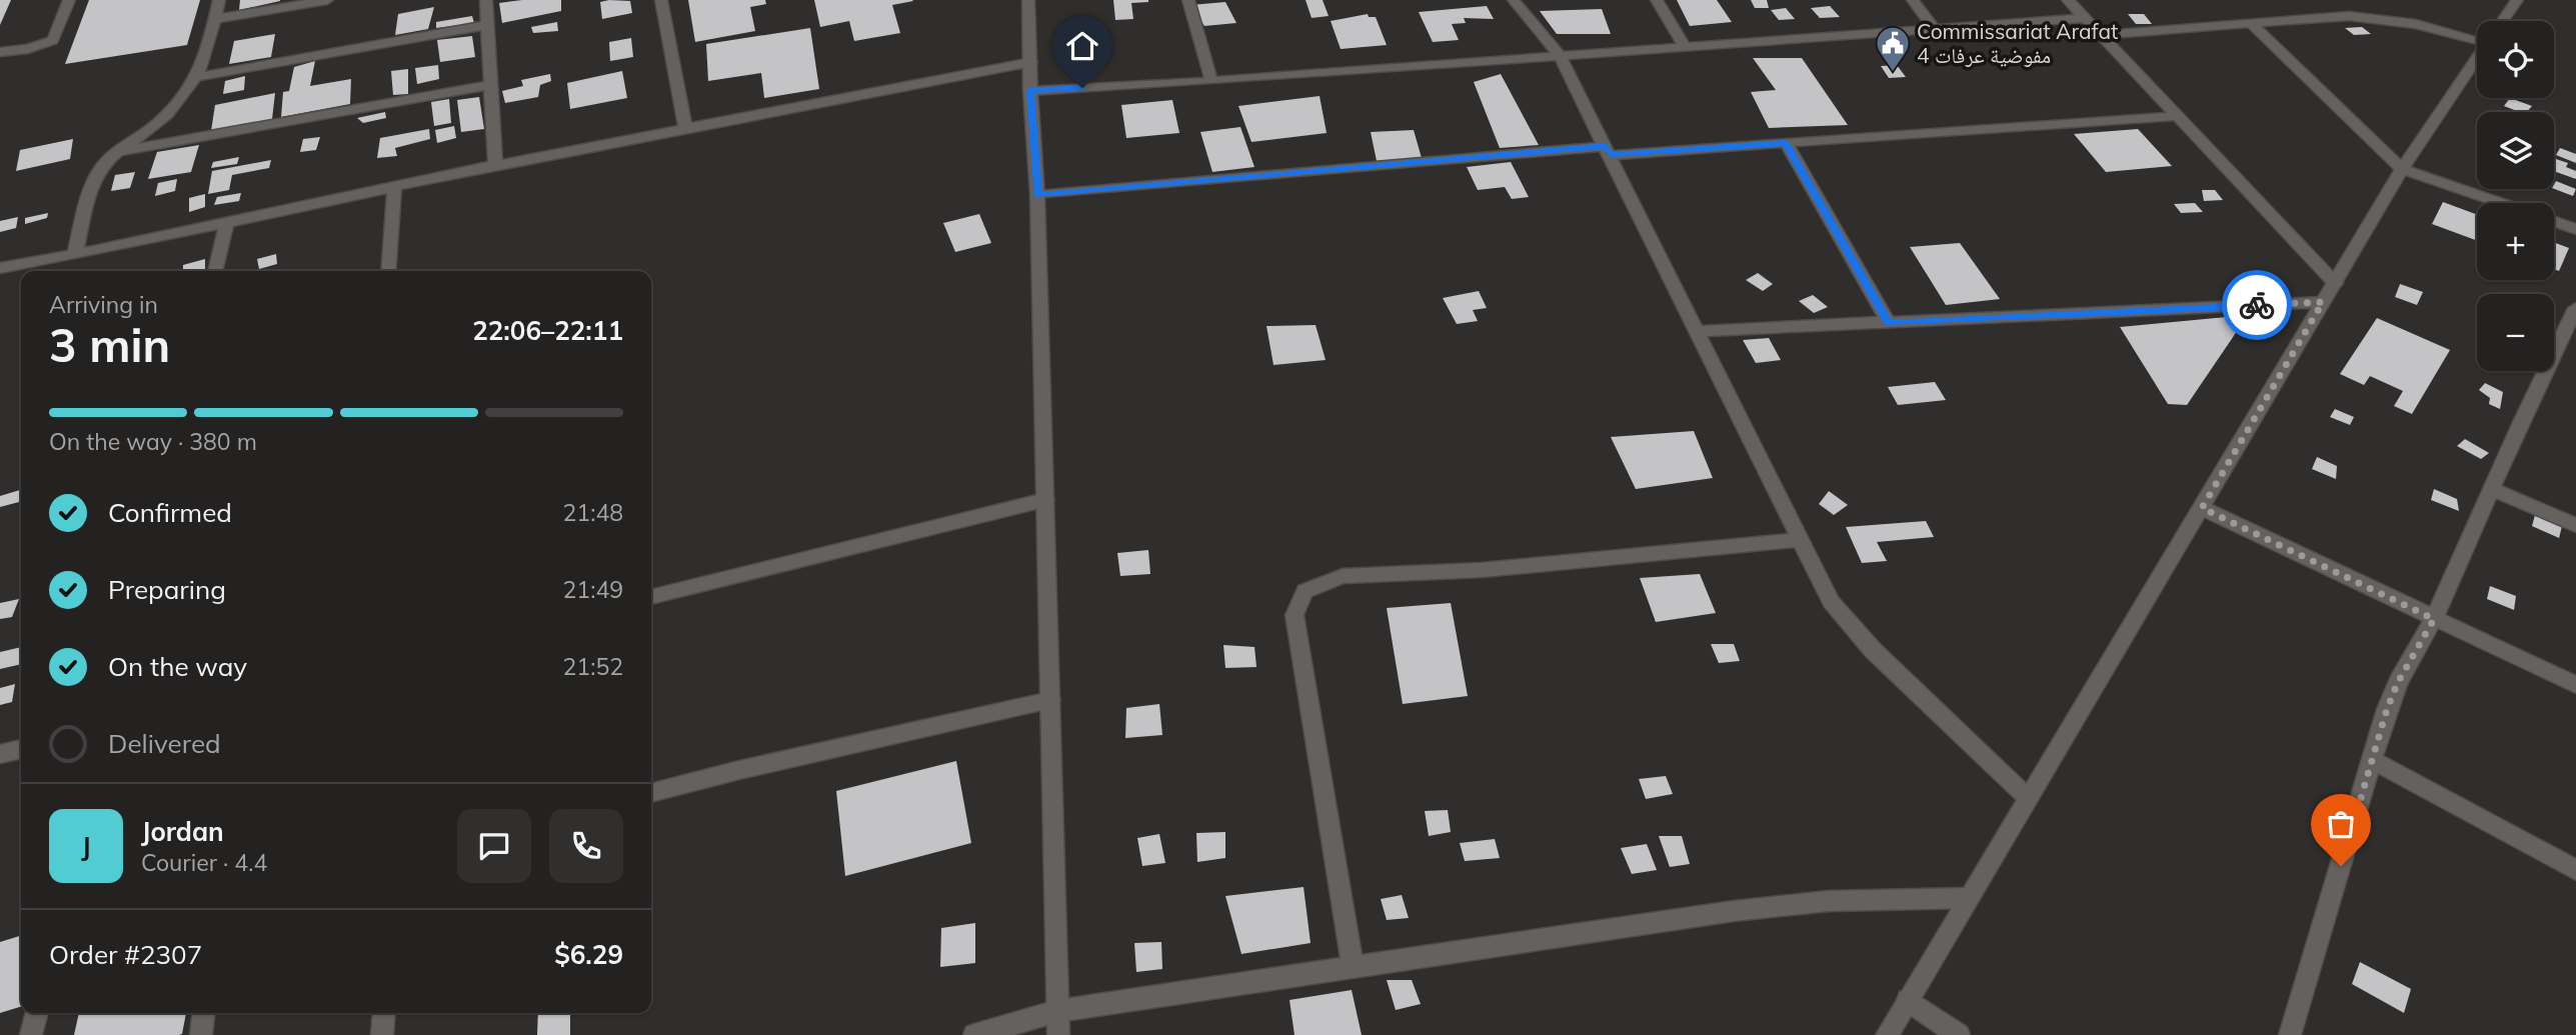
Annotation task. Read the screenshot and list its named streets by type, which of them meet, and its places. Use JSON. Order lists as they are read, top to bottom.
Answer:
{
  "places": {
    "public building": ["Commissariat Arafat 4 مفوضية عرفات"]
  },
  "page": {
    "map_buttons": ["+", "−"],
    "heading": ["3 min", "Arriving in", "22:06–22:11"],
    "panel": [
      "Jordan",
      "Courier · 4.4",
      "Order #2307",
      "$6.29"
    ],
    "bar": "On the way · 380 m",
    "list": [
      ["Confirmed", "21:48"],
      ["Preparing", "21:49"],
      ["On the way", "21:52"],
      "Delivered"
    ],
    "round": "J"
  }
}
